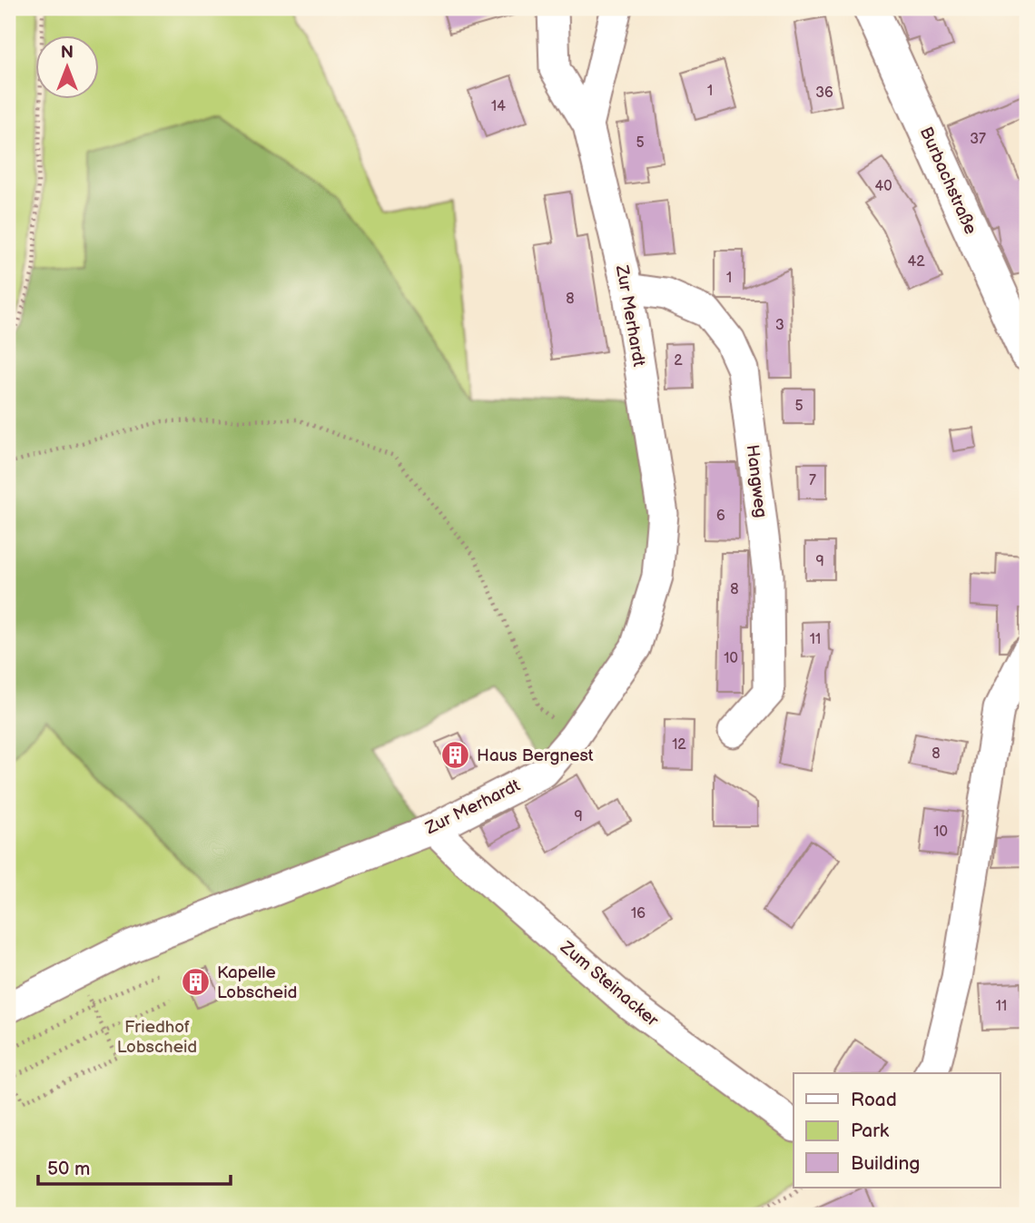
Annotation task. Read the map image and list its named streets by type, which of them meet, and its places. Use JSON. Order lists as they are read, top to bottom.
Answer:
{
  "streets": {
    "street": [
      "Burbachstraße",
      "Zur Merhardt",
      "Hangweg",
      "Zum Steinacker"
    ]
  },
  "crossings": [
    ["Zur Merhardt", "Hangweg"],
    ["Zur Merhardt", "Zum Steinacker"]
  ],
  "parks": ["Friedhof Lobscheid"],
  "places": {
    "building": ["Haus Bergnest", "Kapelle Lobscheid"]
  },
  "house_numbers": [
    "1",
    "36",
    "14",
    "37",
    "5",
    "40",
    "42",
    "1",
    "8",
    "3",
    "2",
    "5",
    "7",
    "6",
    "9",
    "8",
    "11",
    "10",
    "12",
    "8",
    "9",
    "10",
    "16",
    "11"
  ],
  "legend": ["Road", "Park", "Building"],
  "scale_bar": "50 m",
  "north": "top"
}
